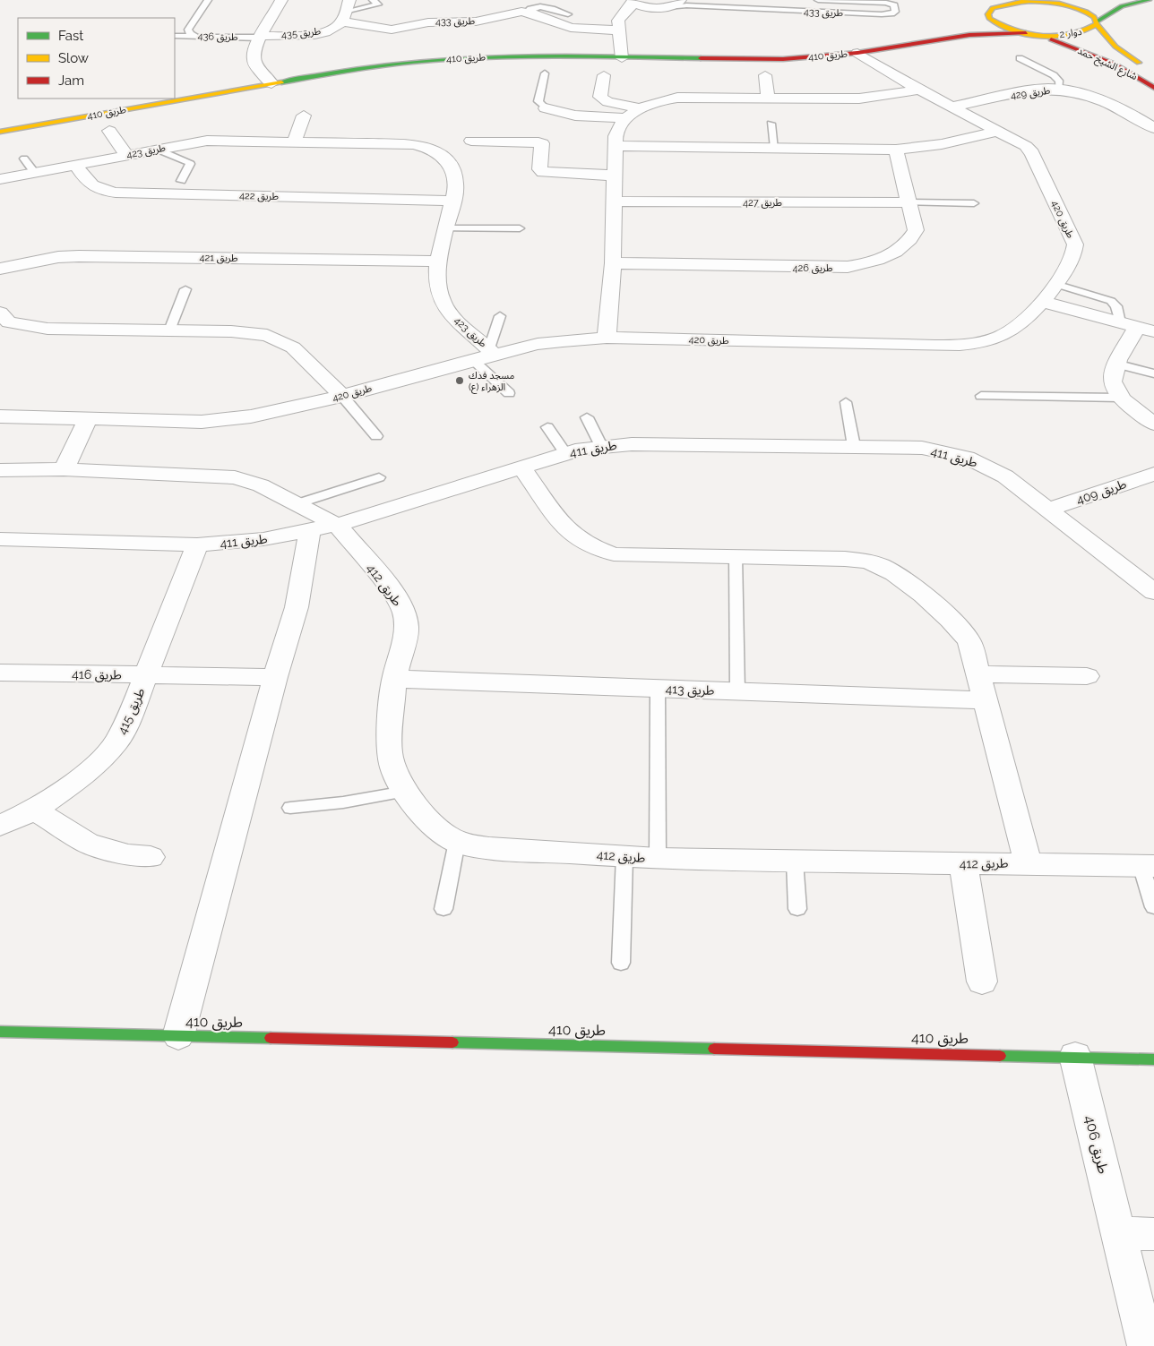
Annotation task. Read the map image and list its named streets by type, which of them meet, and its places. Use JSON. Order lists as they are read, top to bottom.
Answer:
{
  "streets": {
    "street": [
      "طريق 433",
      "طريق 435",
      "دوار 2",
      "طريق 410",
      "شارع الشيخ حمد",
      "طريق 429",
      "طريق 423",
      "طريق 422",
      "طريق 427",
      "طريق 420",
      "طريق 421",
      "طريق 426",
      "طريق 411",
      "طريق 409",
      "طريق 412",
      "طريق 416",
      "طريق 413",
      "طريق 415",
      "طريق 406"
    ],
    "lane": ["طريق 436"]
  },
  "crossings": [
    ["طريق 433", "طريق 435"],
    ["طريق 435", "طريق 436"],
    ["طريق 435", "طريق 410"],
    ["دوار 2", "طريق 410"],
    ["دوار 2", "شارع الشيخ حمد"],
    ["طريق 410", "شارع الشيخ حمد"],
    ["طريق 410", "طريق 420"],
    ["طريق 410", "طريق 406"],
    ["طريق 429", "طريق 420"],
    ["طريق 423", "طريق 422"],
    ["طريق 423", "طريق 420"],
    ["طريق 423", "طريق 421"],
    ["طريق 427", "طريق 426"],
    ["طريق 411", "طريق 409"],
    ["طريق 411", "طريق 412"],
    ["طريق 411", "طريق 415"],
    ["طريق 412", "طريق 413"],
    ["طريق 416", "طريق 415"]
  ],
  "places": ["مسجد فدك الزهراء (ع)"],
  "legend": ["Fast", "Slow", "Jam"]
}
